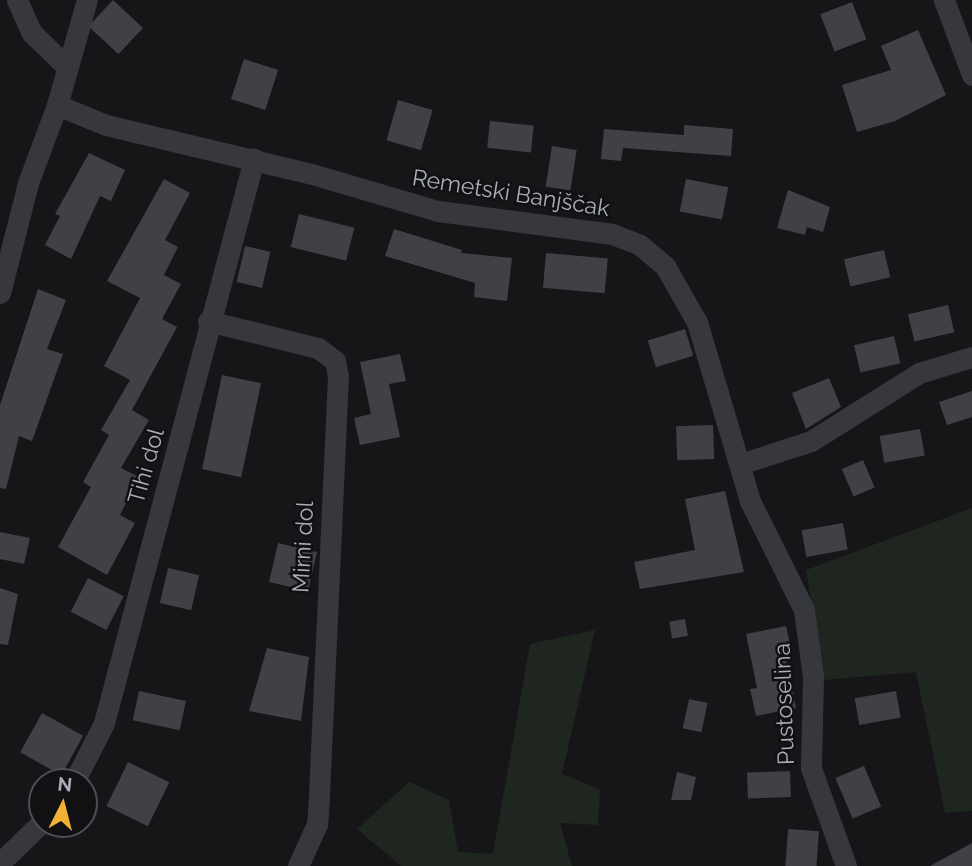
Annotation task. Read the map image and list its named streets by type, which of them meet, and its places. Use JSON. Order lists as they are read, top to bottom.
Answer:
{
  "streets": {
    "street": [
      "Remetski Banjščak",
      "Tihi dol",
      "Mirni dol",
      "Pustoselina"
    ]
  },
  "crossings": [
    ["Remetski Banjščak", "Tihi dol"],
    ["Remetski Banjščak", "Pustoselina"],
    ["Tihi dol", "Mirni dol"]
  ],
  "north": "top"
}
